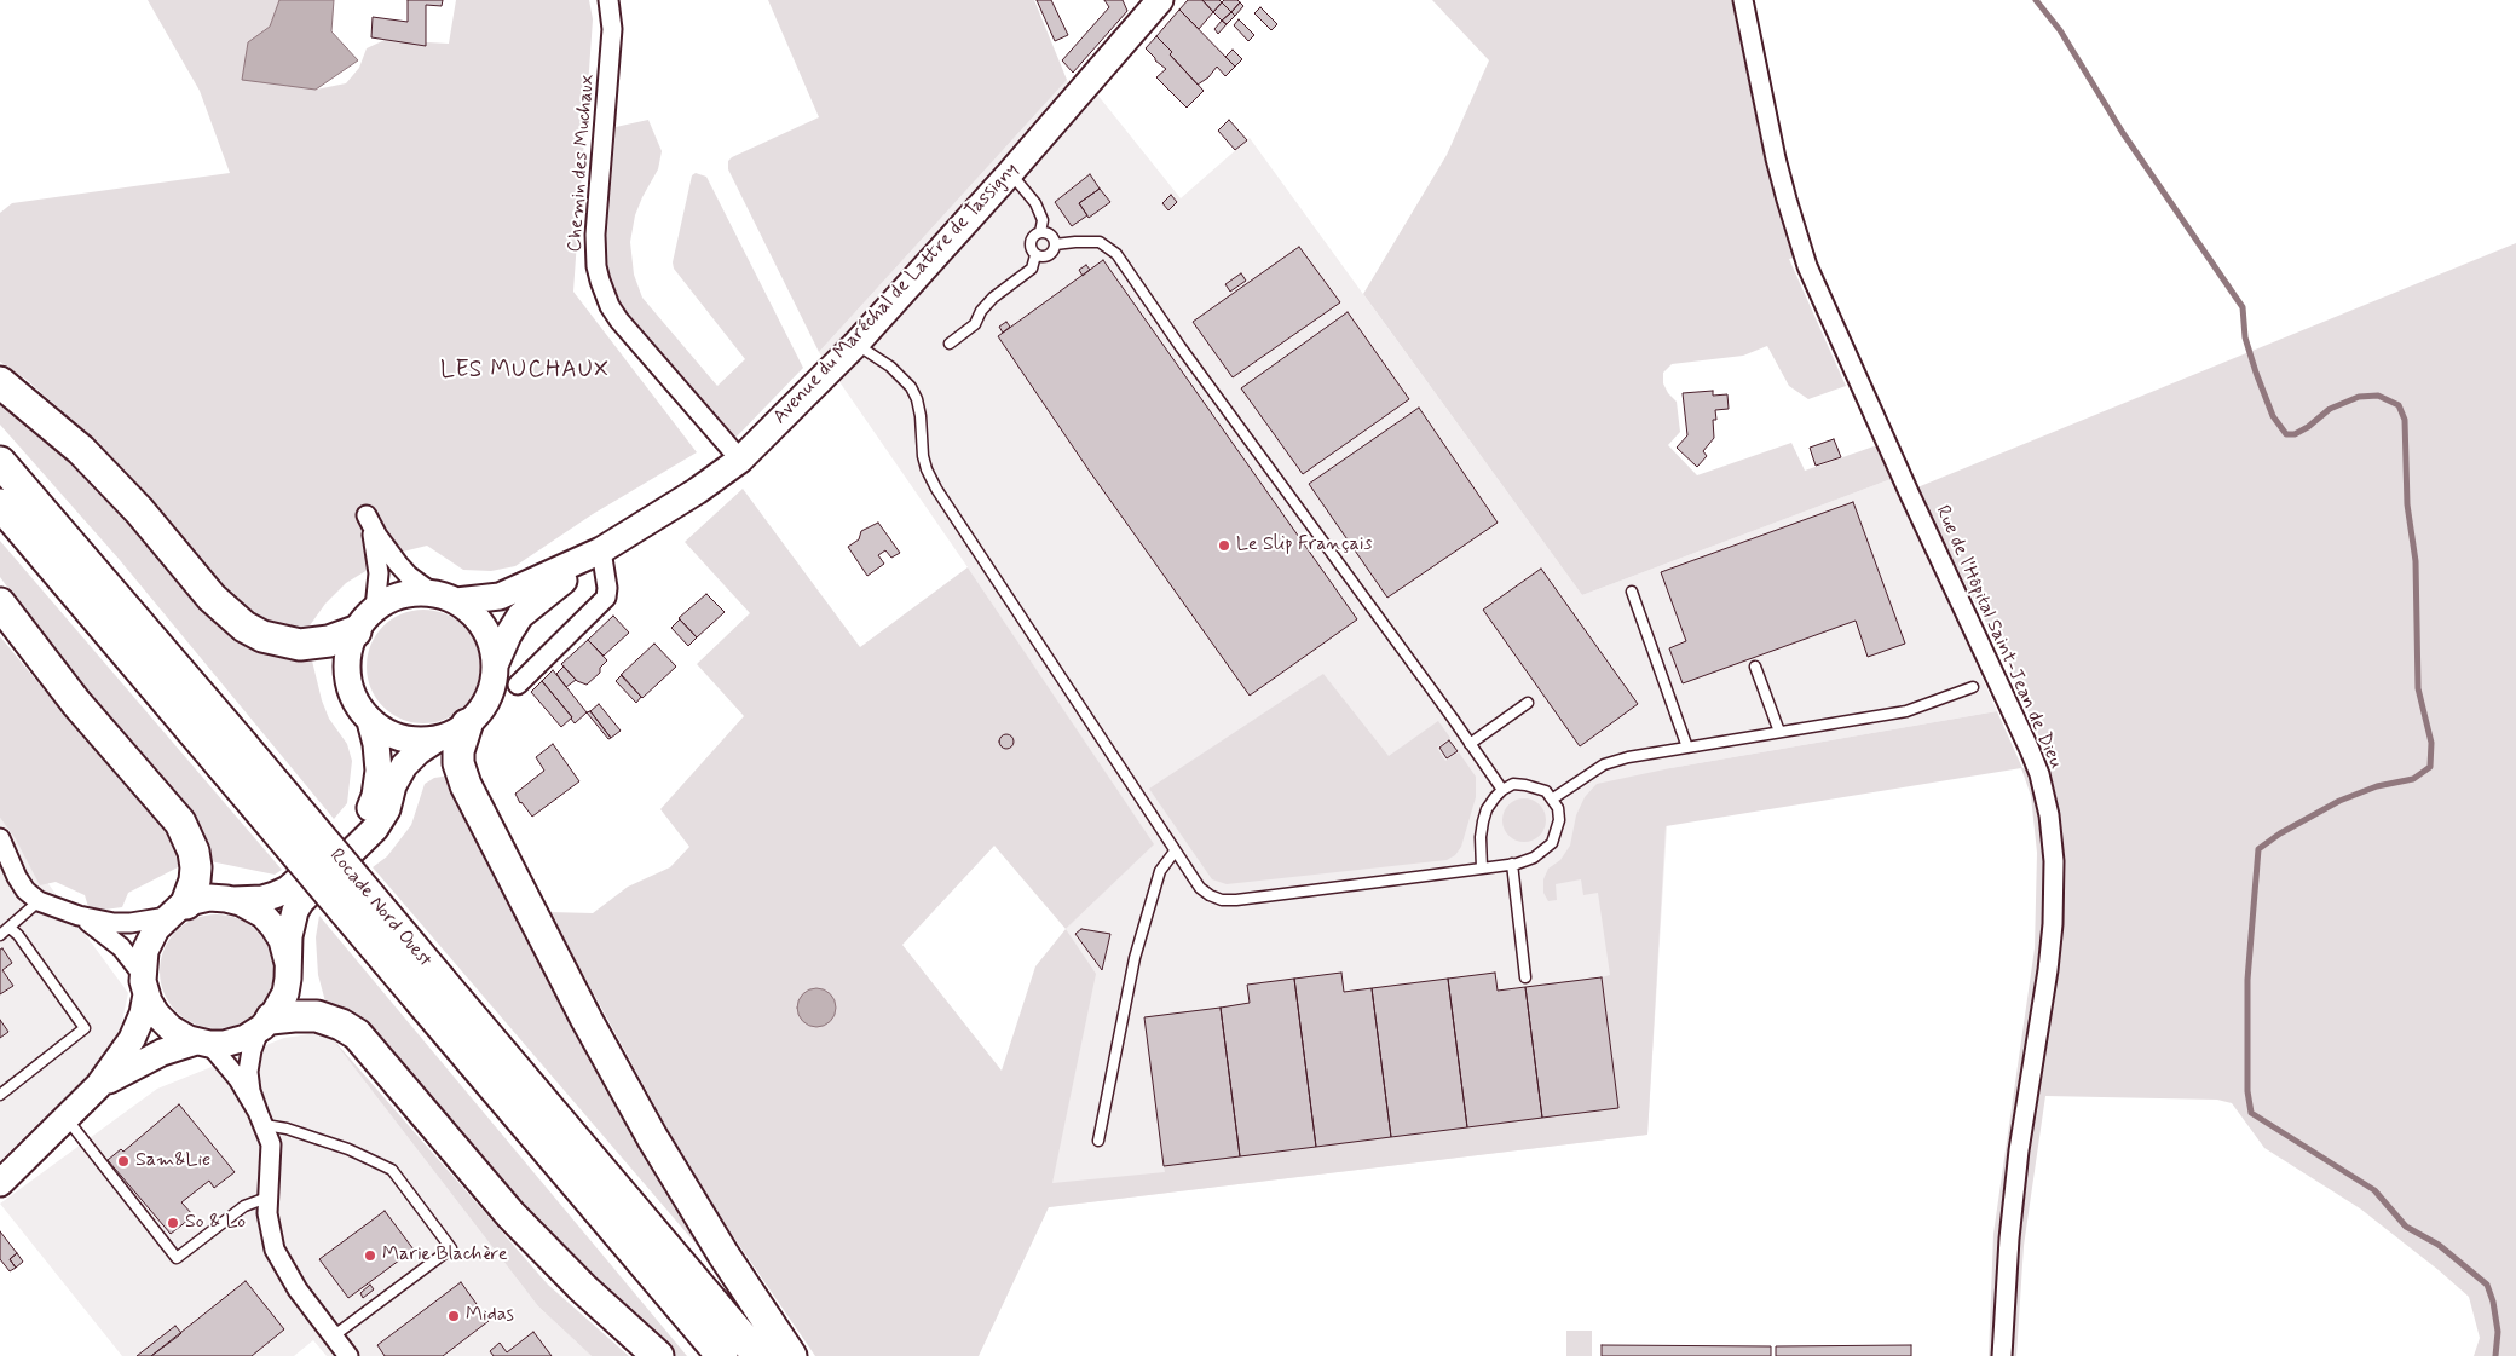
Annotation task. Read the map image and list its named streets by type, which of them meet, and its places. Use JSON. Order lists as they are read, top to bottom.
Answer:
{
  "streets": {
    "highway": ["Rocade Nord Ouest"],
    "main road": ["Avenue du Maréchal de Lattre de Tassigny"],
    "street": ["Chemin des Muchaux", "Rue de l'Hôpital Saint-Jean de Dieu"]
  },
  "crossings": [
    ["Chemin des Muchaux", "Avenue du Maréchal de Lattre de Tassigny"]
  ],
  "districts": ["LES MUCHAUX"],
  "places": [
    "Le Slip Français",
    "Sam&Lie",
    "So & Lo",
    "Marie Blachère",
    "Midas"
  ]
}
